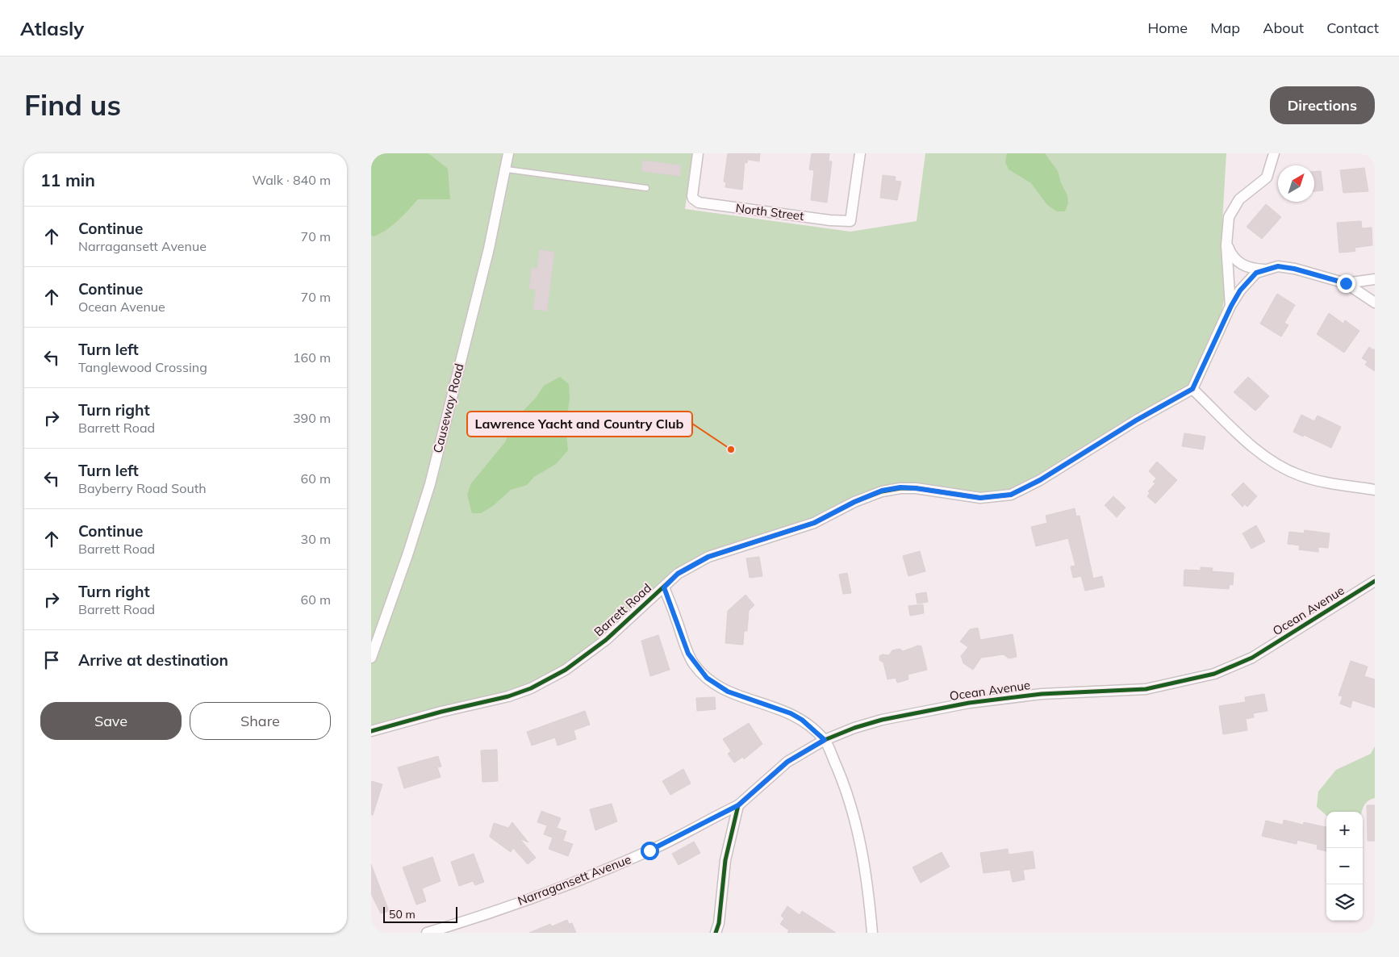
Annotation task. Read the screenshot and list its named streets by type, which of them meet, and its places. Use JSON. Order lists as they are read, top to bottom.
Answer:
{
  "streets": {
    "street": [
      "North Street",
      "Causeway Road",
      "Barrett Road",
      "Ocean Avenue",
      "Narragansett Avenue"
    ]
  },
  "crossings": [
    ["Ocean Avenue", "Narragansett Avenue"]
  ],
  "places": ["Lawrence Yacht and Country Club"],
  "scale_bar": "50 m",
  "north": "top right",
  "page": {
    "header": "Atlasly",
    "nav": [
      "Home",
      "Map",
      "About",
      "Contact"
    ],
    "buttons": [
      "Directions",
      ["Save", "Share"]
    ],
    "title": "Find us",
    "heading": ["11 min", "Walk · 840 m"],
    "list": [
      ["Continue", "Narragansett Avenue", "70 m"],
      ["Continue", "Ocean Avenue", "70 m"],
      ["Turn left", "Tanglewood Crossing", "160 m"],
      ["Turn right", "Barrett Road", "390 m"],
      ["Turn left", "Bayberry Road South", "60 m"],
      ["Continue", "Barrett Road", "30 m"],
      ["Turn right", "Barrett Road", "60 m"],
      "Arrive at destination"
    ],
    "map_buttons": ["+", "−"],
    "scale": "50 m"
  }
}
